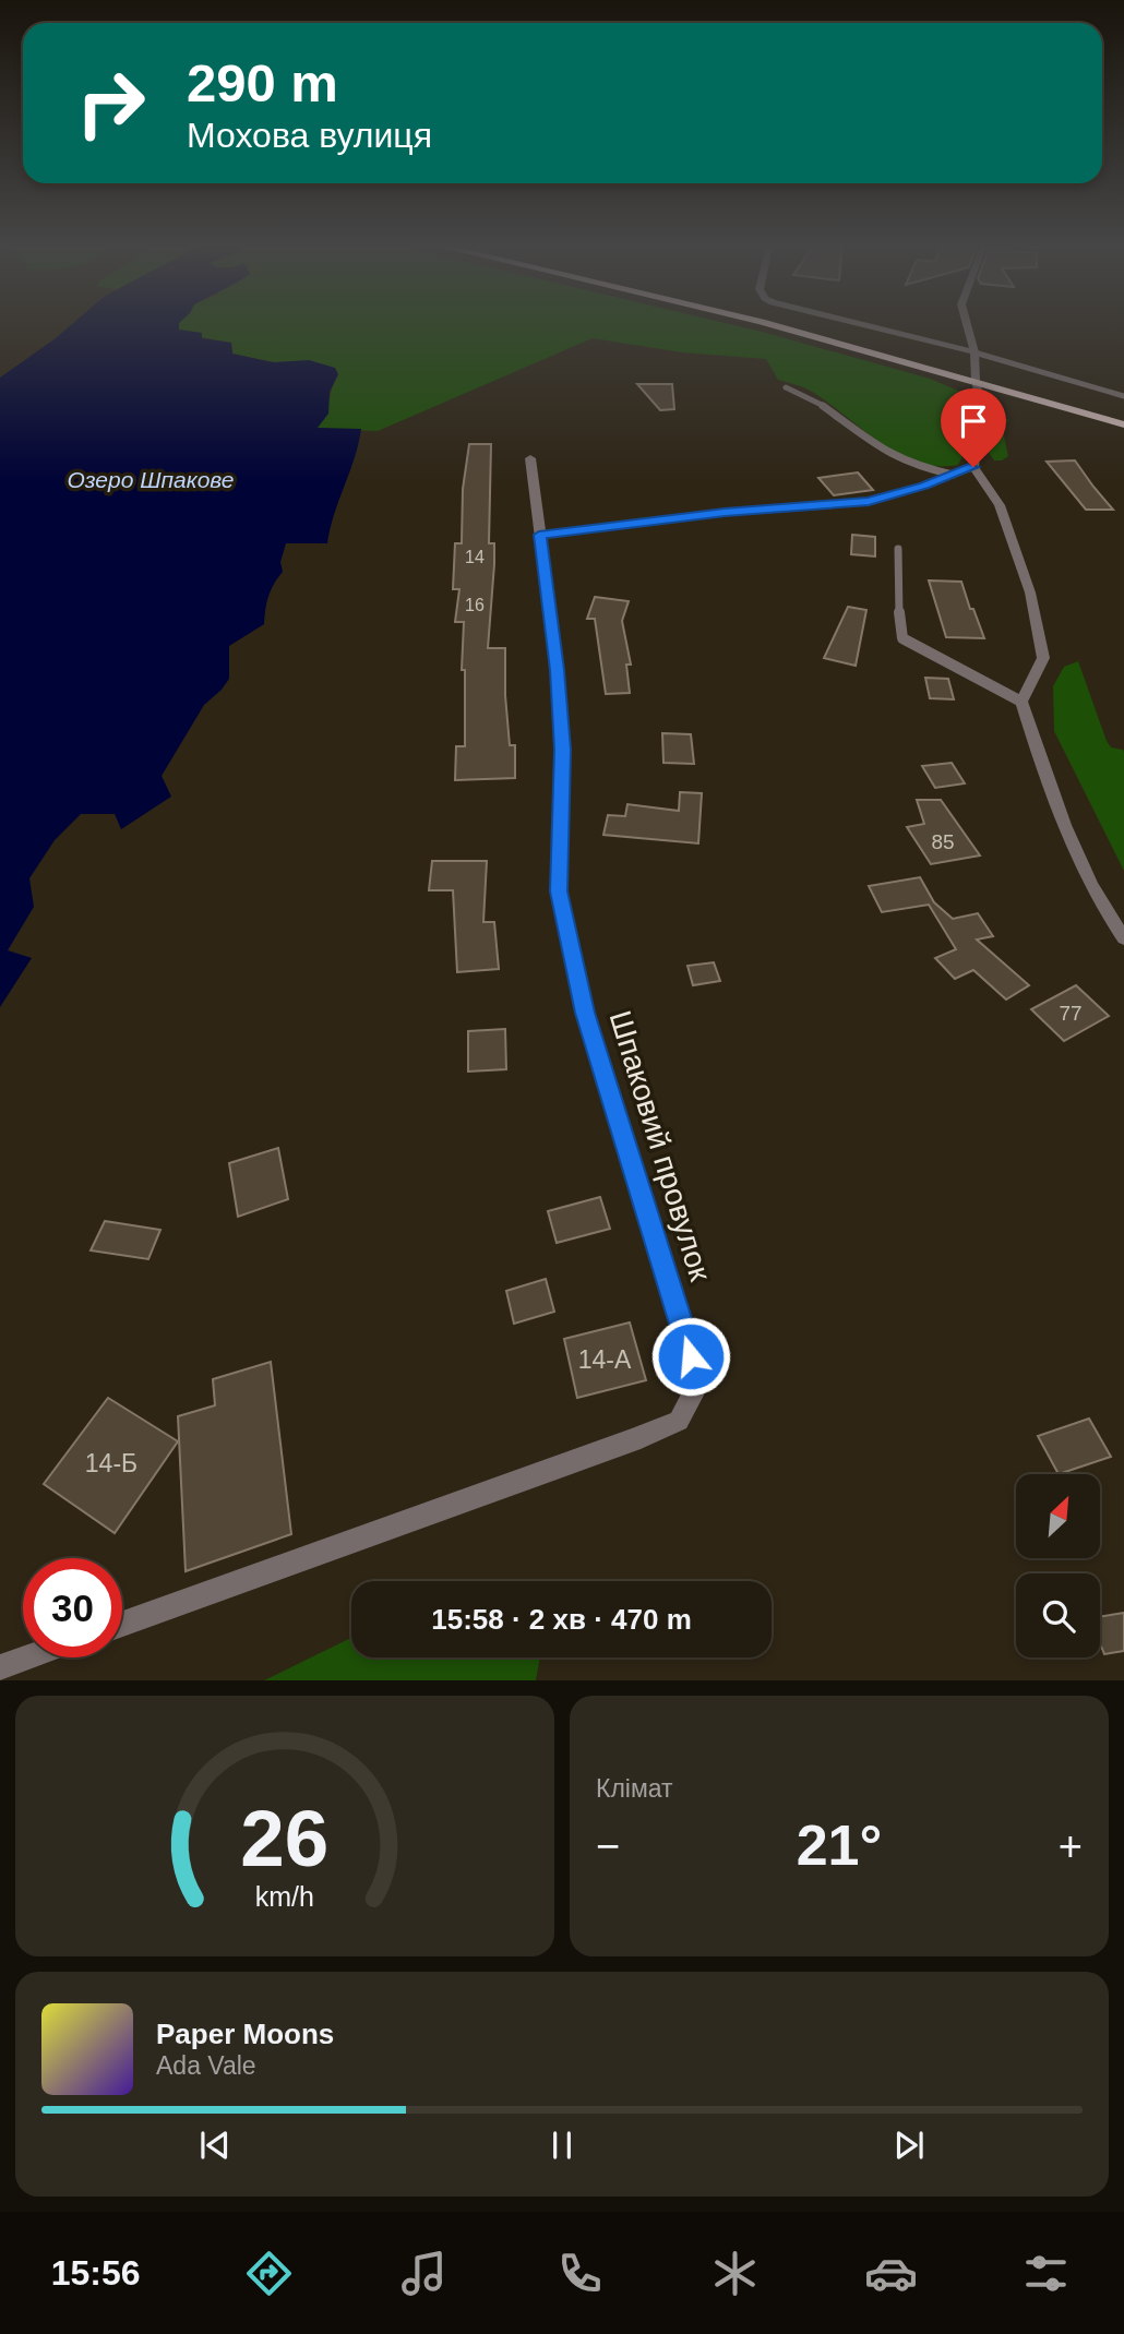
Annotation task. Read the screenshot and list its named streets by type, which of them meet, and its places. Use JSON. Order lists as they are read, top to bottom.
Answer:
{
  "streets": {
    "street": ["Шпаковий провулок"]
  },
  "water": ["Озеро Шпакове"],
  "house_numbers": [
    "14",
    "16",
    "85",
    "77",
    "14-А",
    "14-Б"
  ],
  "north": "top right",
  "page": {
    "turn": ["290 m", "Мохова вулиця"],
    "limit": "30",
    "trip": "15:58 · 2 хв · 470 m",
    "tile": "Клімат",
    "heat": ["−", "21°", "+"],
    "song": ["Paper Moons", "Ada Vale"],
    "tabs": "15:56",
    "gauge": ["26", "km/h"]
  }
}
